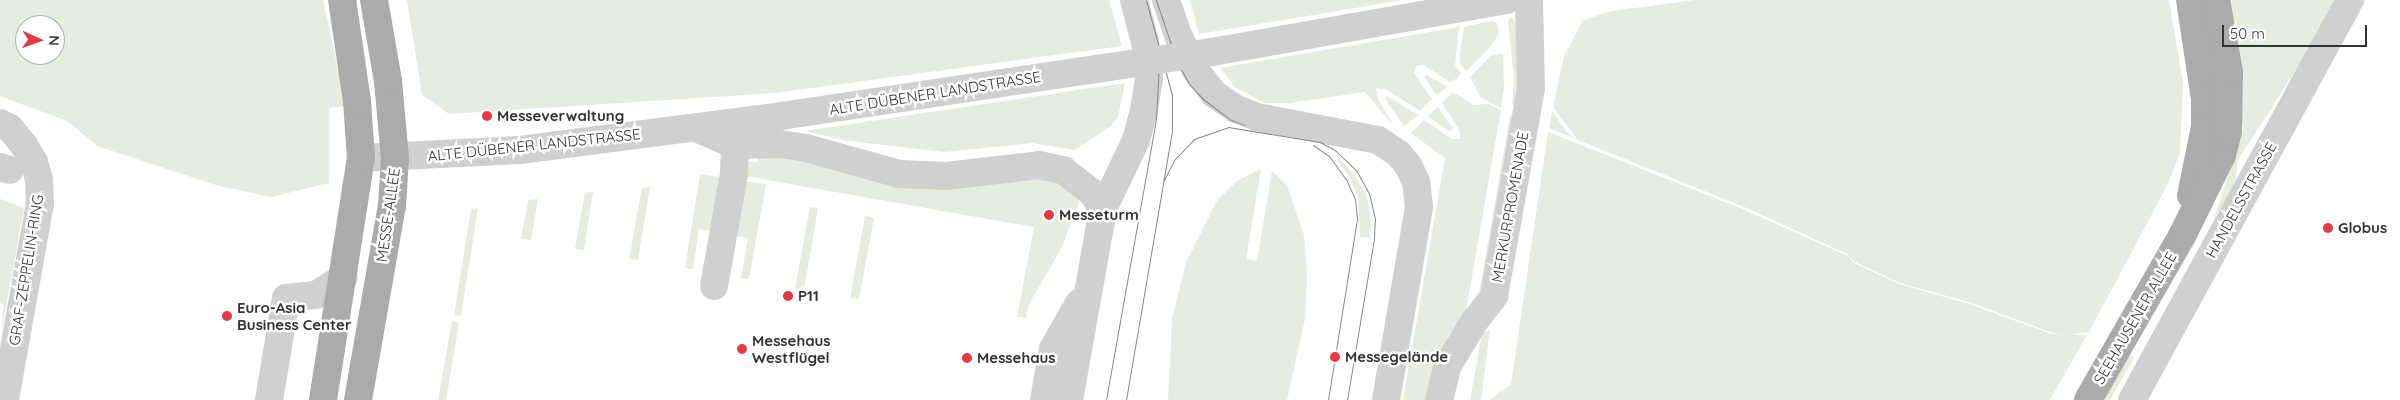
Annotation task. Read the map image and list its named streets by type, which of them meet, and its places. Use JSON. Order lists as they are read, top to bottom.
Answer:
{
  "streets": {
    "main road": ["MESSE-ALLEE", "SEEHAUSENER ALLEE"],
    "street": [
      "ALTE DÜBENER LANDSTRASSE",
      "HANDELSSTRASSE",
      "MERKURPROMENADE",
      "GRAF-ZEPPELIN-RING"
    ]
  },
  "crossings": [
    ["ALTE DÜBENER LANDSTRASSE", "MESSE-ALLEE"]
  ],
  "places": [
    "Messeverwaltung",
    "Messeturm",
    "Globus",
    "P11",
    "Euro-Asia Business Center",
    "Messehaus Westflügel",
    "Messegelände",
    "Messehaus"
  ],
  "scale_bar": "50 m",
  "north": "right"
}
